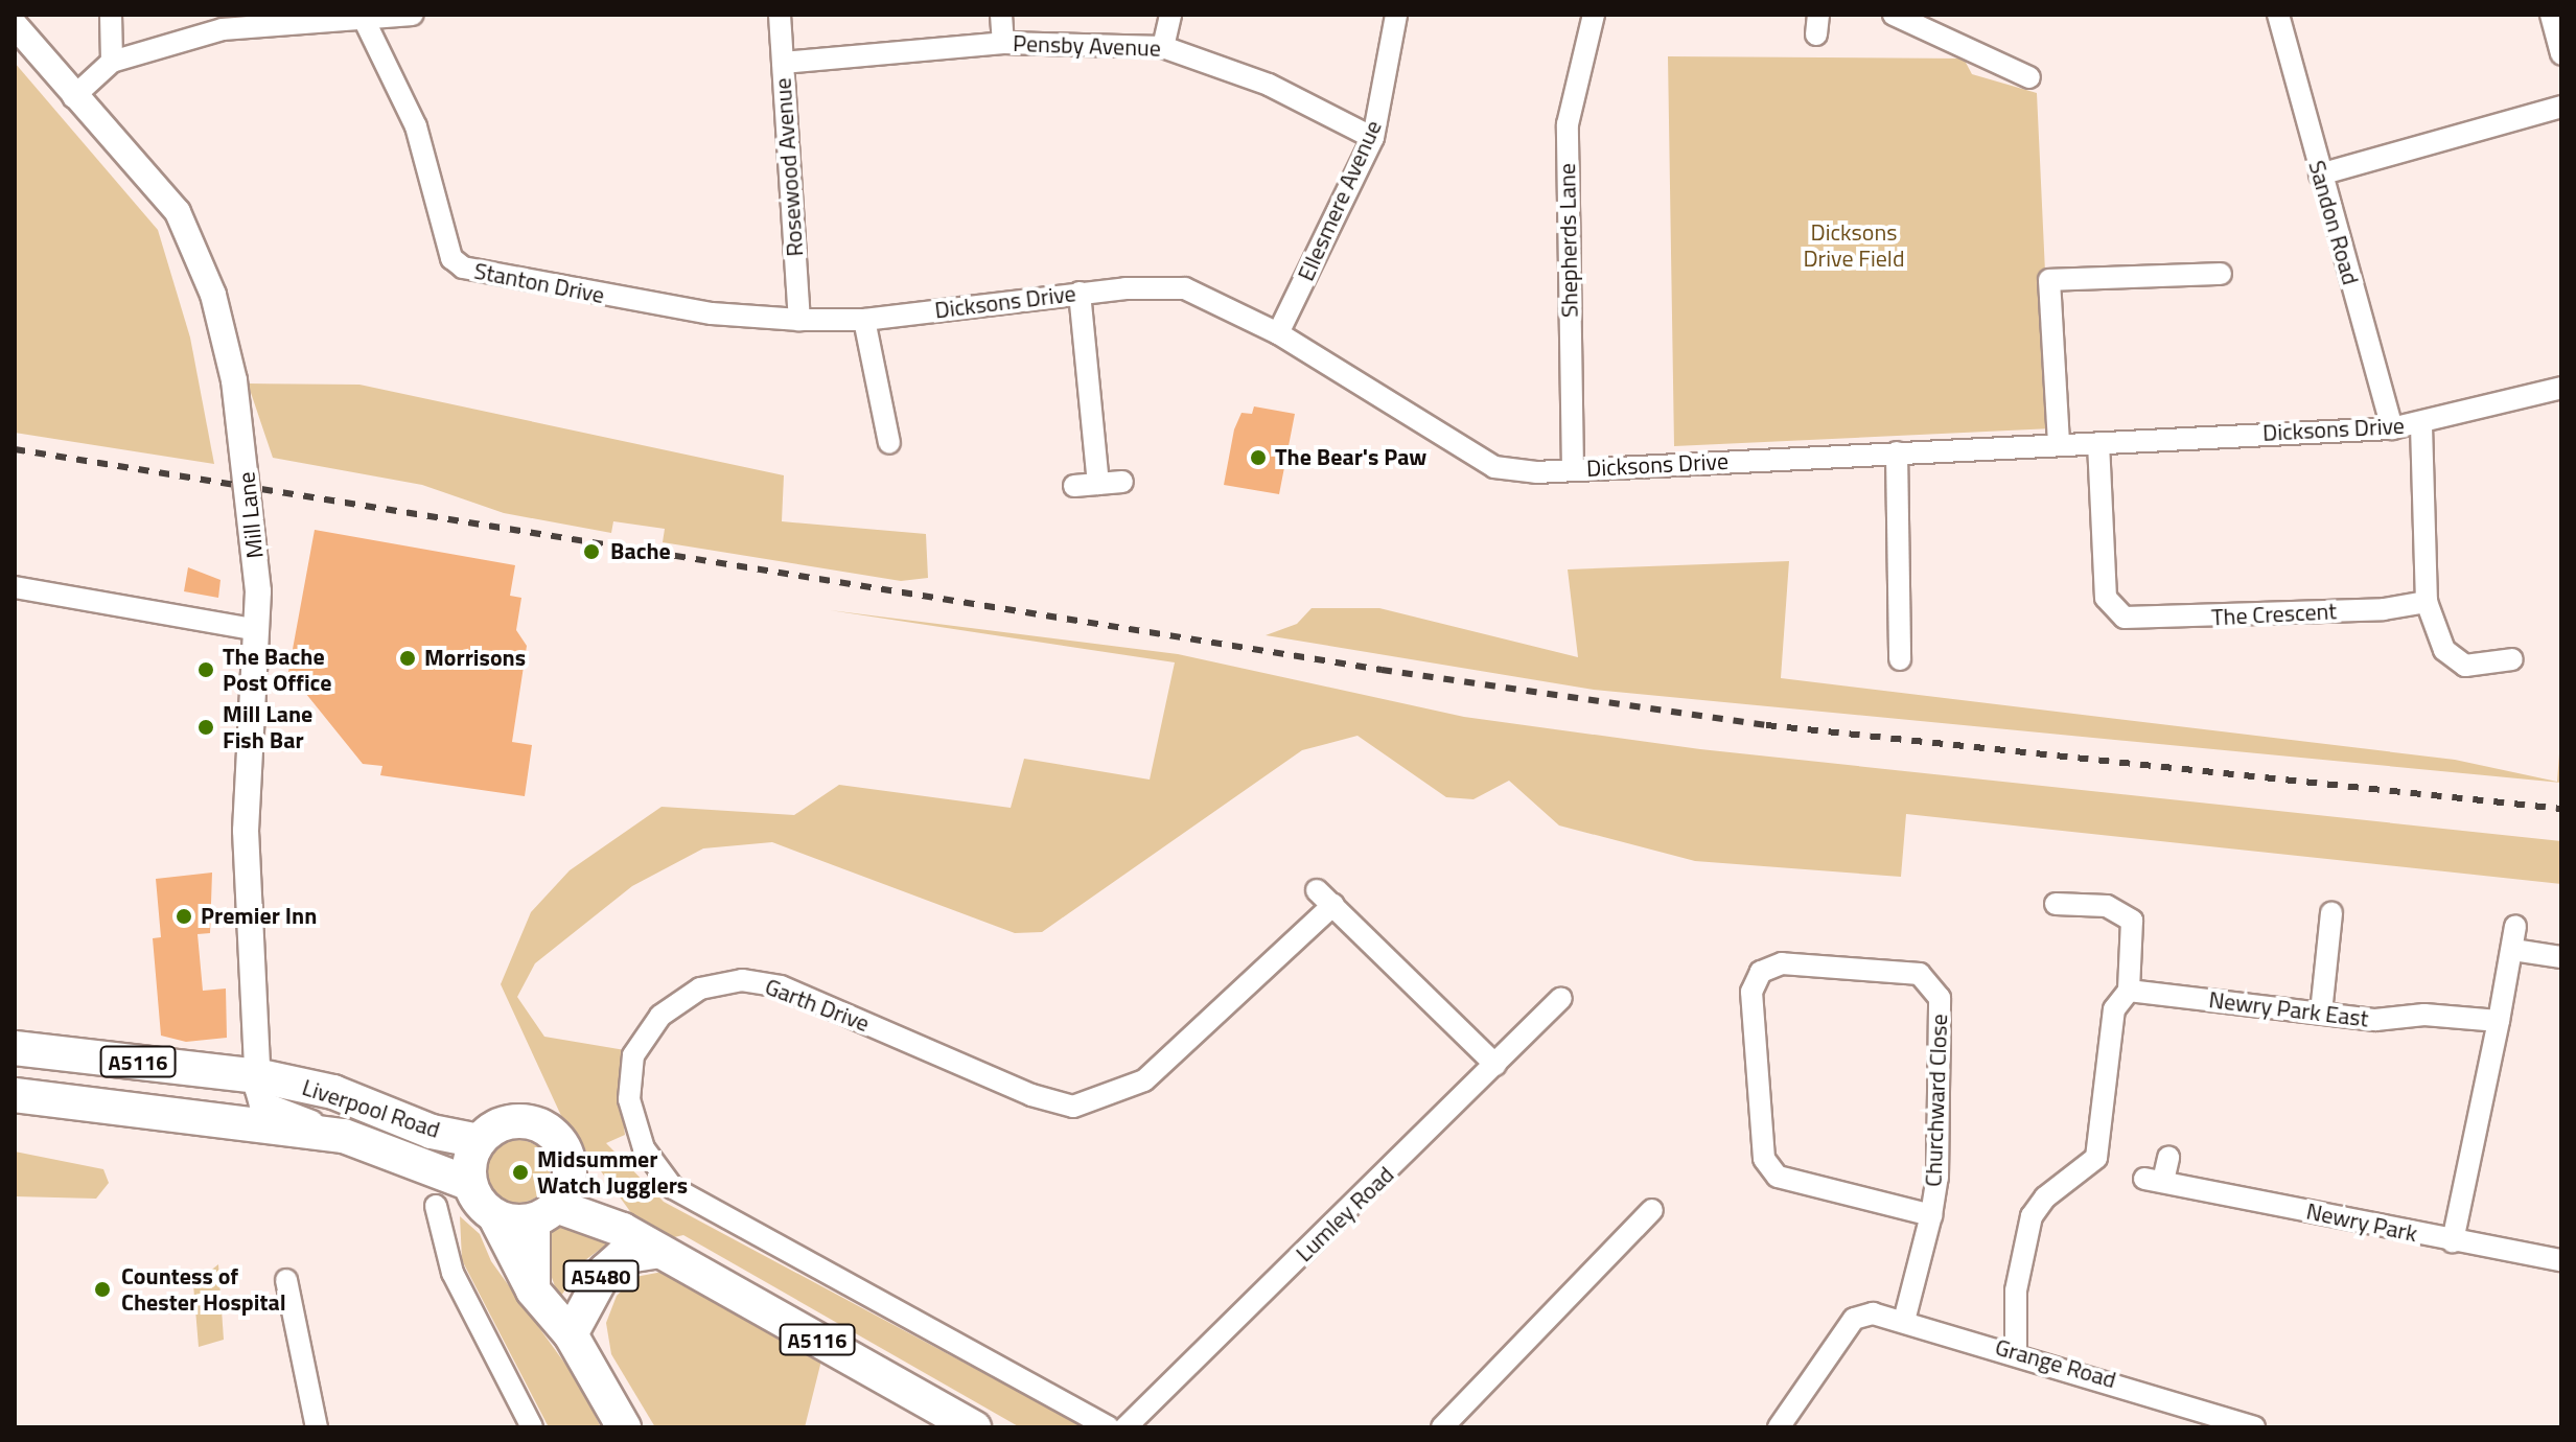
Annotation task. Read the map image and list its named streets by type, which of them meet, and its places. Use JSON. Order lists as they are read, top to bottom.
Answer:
{
  "streets": {
    "main road": ["A5116", "Liverpool Road", "A5480"],
    "street": [
      "Pensby Avenue",
      "Rosewood Avenue",
      "Ellesmere Avenue",
      "Sandon Road",
      "Shepherds Lane",
      "Stanton Drive",
      "Dicksons Drive",
      "Mill Lane",
      "The Crescent",
      "Garth Drive",
      "Newry Park East",
      "Churchward Close",
      "Lumley Road",
      "Newry Park",
      "Grange Road"
    ]
  },
  "crossings": [
    ["Pensby Avenue", "Rosewood Avenue"],
    ["Pensby Avenue", "Ellesmere Avenue"],
    ["Rosewood Avenue", "Stanton Drive"],
    ["Rosewood Avenue", "Dicksons Drive"],
    ["Ellesmere Avenue", "Dicksons Drive"],
    ["Sandon Road", "Dicksons Drive"],
    ["Shepherds Lane", "Dicksons Drive"],
    ["Stanton Drive", "Dicksons Drive"],
    ["Dicksons Drive", "The Crescent"],
    ["Mill Lane", "Liverpool Road"],
    ["A5116", "Liverpool Road"],
    ["A5116", "A5480"],
    ["Churchward Close", "Grange Road"],
    ["Liverpool Road", "A5480"]
  ],
  "parks": ["Dicksons Drive Field"],
  "places": [
    "The Bear's Paw",
    "Bache",
    "Morrisons",
    "The Bache Post Office",
    "Mill Lane Fish Bar",
    "Premier Inn",
    "Midsummer Watch Jugglers",
    "Countess of Chester Hospital"
  ]
}
